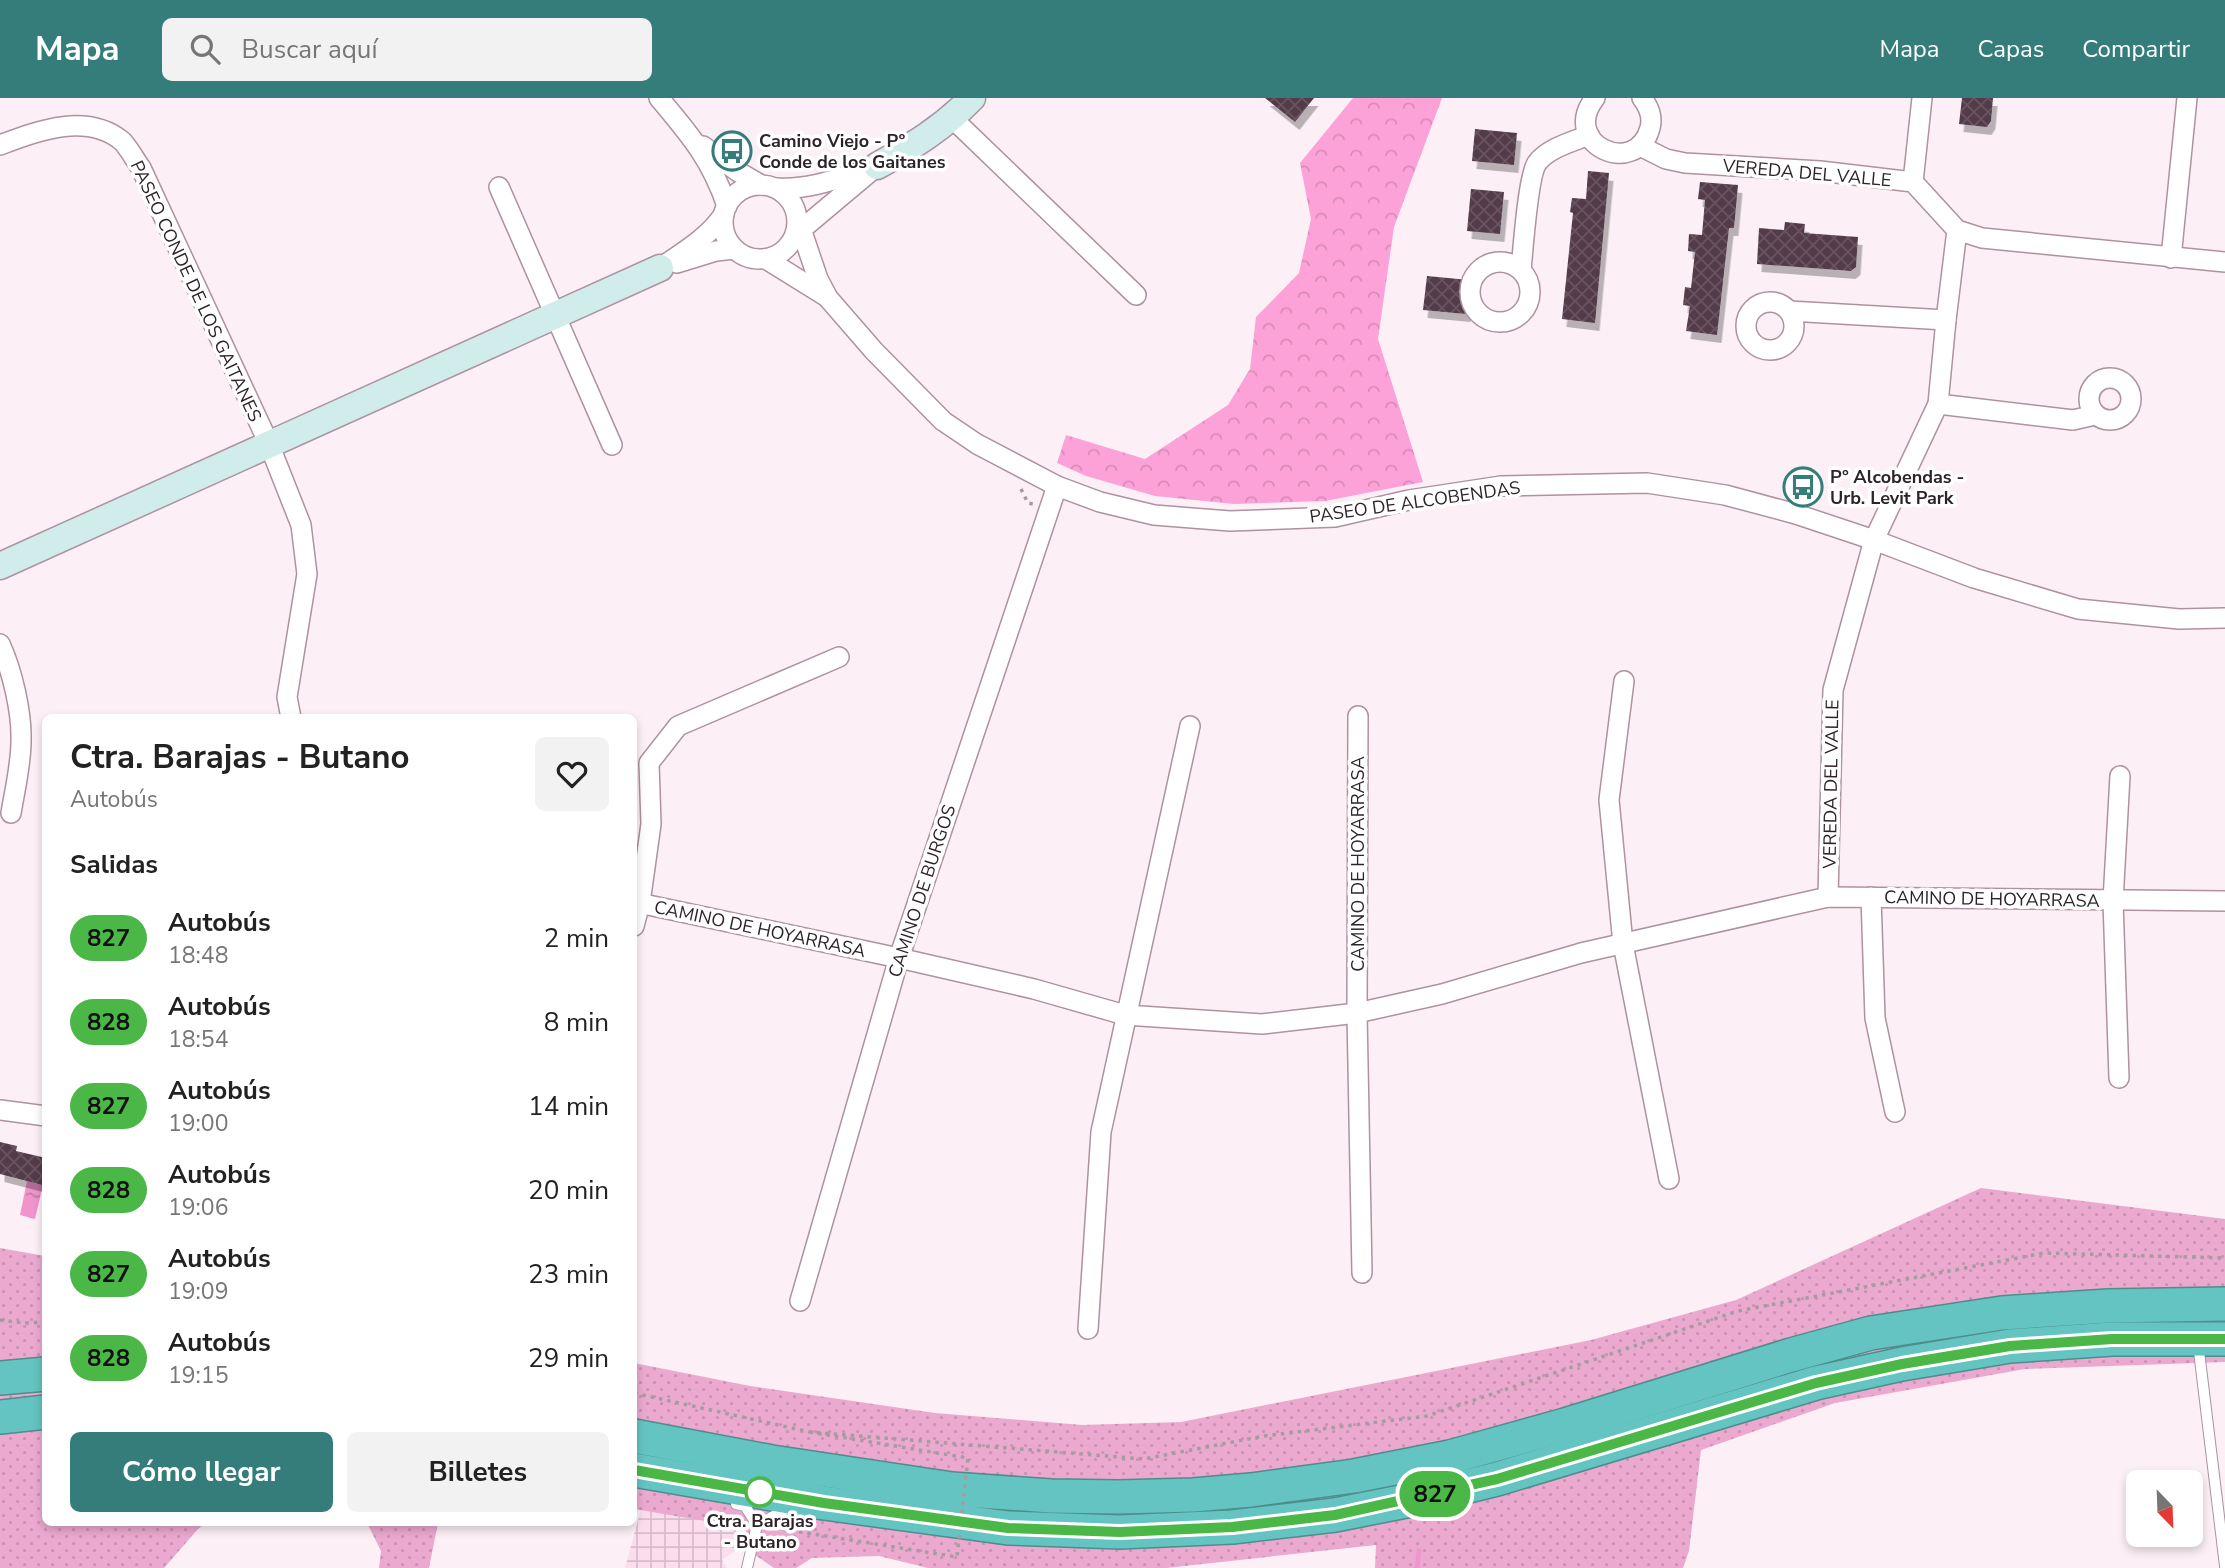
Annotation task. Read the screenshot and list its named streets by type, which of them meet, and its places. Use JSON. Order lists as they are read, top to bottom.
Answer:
{
  "streets": {
    "street": [
      "VEREDA DEL VALLE",
      "PASEO CONDE DE LOS GAITANES",
      "PASEO DE ALCOBENDAS",
      "CAMINO DE HOYARRASA",
      "CAMINO DE BURGOS"
    ]
  },
  "crossings": [
    ["VEREDA DEL VALLE", "PASEO DE ALCOBENDAS"],
    ["VEREDA DEL VALLE", "CAMINO DE HOYARRASA"],
    ["PASEO DE ALCOBENDAS", "CAMINO DE BURGOS"],
    ["CAMINO DE HOYARRASA", "CAMINO DE BURGOS"]
  ],
  "places": {
    "bus stop": ["Camino Viejo - Pº Conde de los Gaitanes", "Pº Alcobendas - Urb. Levit Park"],
    "other": ["Ctra. Barajas - Butano"]
  },
  "lines": ["bus line 827"],
  "north": "bottom right",
  "page": {
    "header": "Mapa",
    "search": "Buscar aquí",
    "nav": ["Mapa", "Capas", "Compartir"],
    "on_map": "827",
    "heading": [
      ["Ctra. Barajas - Butano", "Autobús"],
      "Salidas"
    ],
    "list": [
      {
        "mark": "827",
        "name": "Autobús",
        "note": "18:48",
        "value": "2 min"
      },
      {
        "mark": "828",
        "name": "Autobús",
        "note": "18:54",
        "value": "8 min"
      },
      {
        "mark": "827",
        "name": "Autobús",
        "note": "19:00",
        "value": "14 min"
      },
      {
        "mark": "828",
        "name": "Autobús",
        "note": "19:06",
        "value": "20 min"
      },
      {
        "mark": "827",
        "name": "Autobús",
        "note": "19:09",
        "value": "23 min"
      },
      {
        "mark": "828",
        "name": "Autobús",
        "note": "19:15",
        "value": "29 min"
      }
    ],
    "buttons": ["Cómo llegar", "Billetes"]
  }
}
